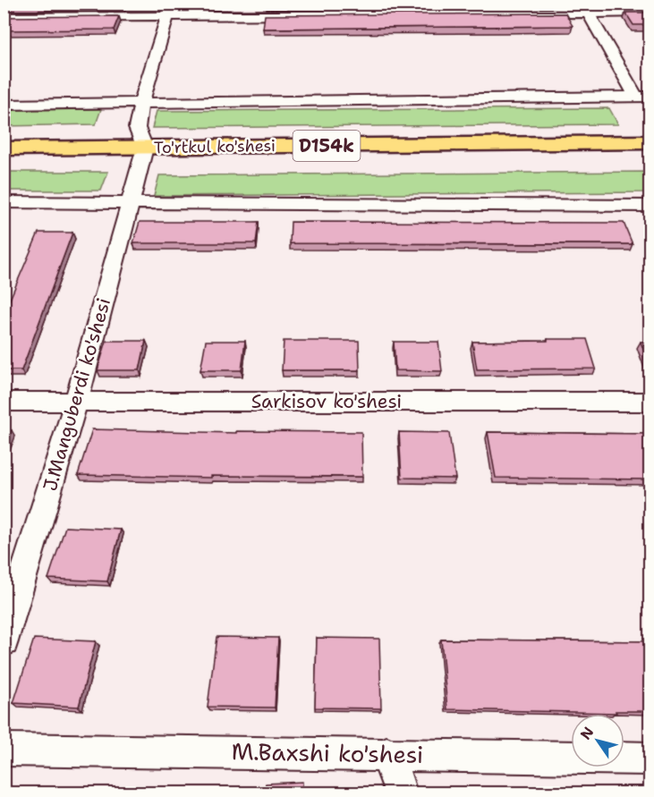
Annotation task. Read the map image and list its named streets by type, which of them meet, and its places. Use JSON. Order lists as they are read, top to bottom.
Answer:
{
  "streets": {
    "main road": ["D154k", "To'rtkul ko'shesi"],
    "street": ["J.Manguberdi ko'shesi", "Sarkisov ko'shesi", "M.Baxshi ko'shesi"]
  },
  "crossings": [
    ["To'rtkul ko'shesi", "J.Manguberdi ko'shesi"],
    ["J.Manguberdi ko'shesi", "Sarkisov ko'shesi"]
  ],
  "north": "top left"
}
